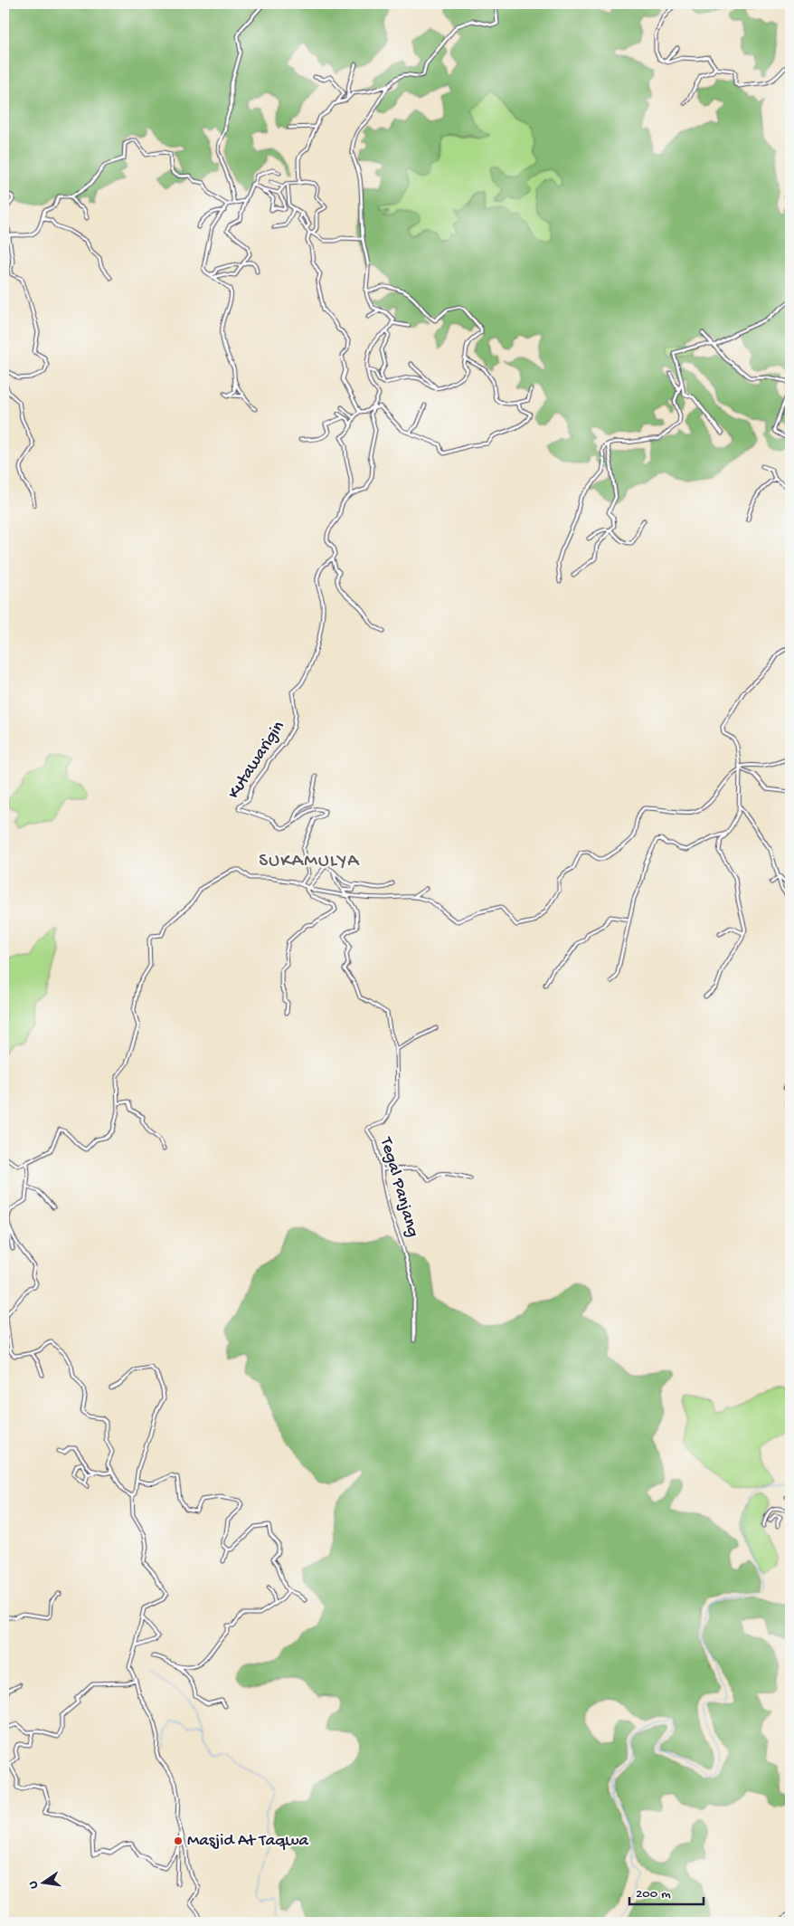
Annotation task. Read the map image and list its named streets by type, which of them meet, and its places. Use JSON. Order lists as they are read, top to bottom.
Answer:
{
  "streets": {
    "street": ["Kutawarigin", "Tegal Panjang"]
  },
  "districts": ["SUKAMULYA"],
  "places": ["Masjid At Taqwa"],
  "scale_bar": "200 m",
  "north": "left"
}
